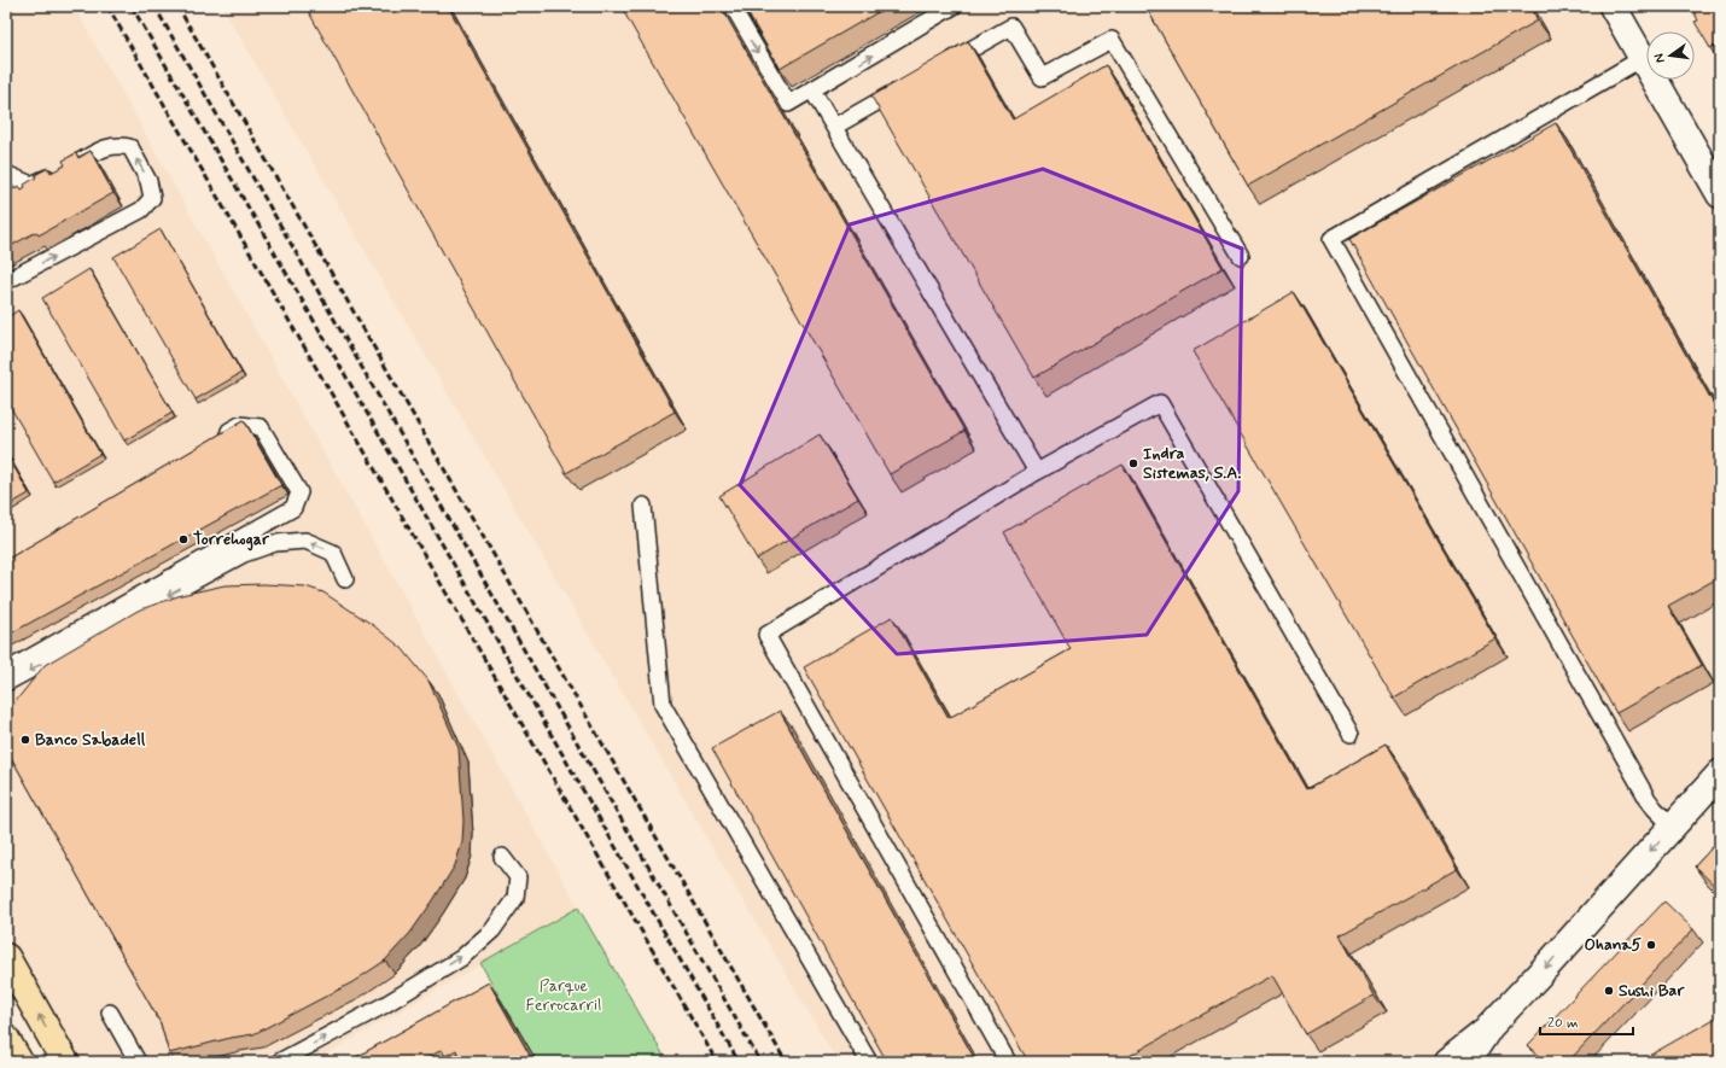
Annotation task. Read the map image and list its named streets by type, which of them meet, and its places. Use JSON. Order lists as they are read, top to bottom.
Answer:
{
  "parks": ["Parque Ferrocarril"],
  "places": [
    "Indra Sistemas, S.A.",
    "Torrehogar",
    "Banco Sabadell",
    "Ohana5",
    "Sushi Bar"
  ],
  "scale_bar": "20 m",
  "north": "left"
}
